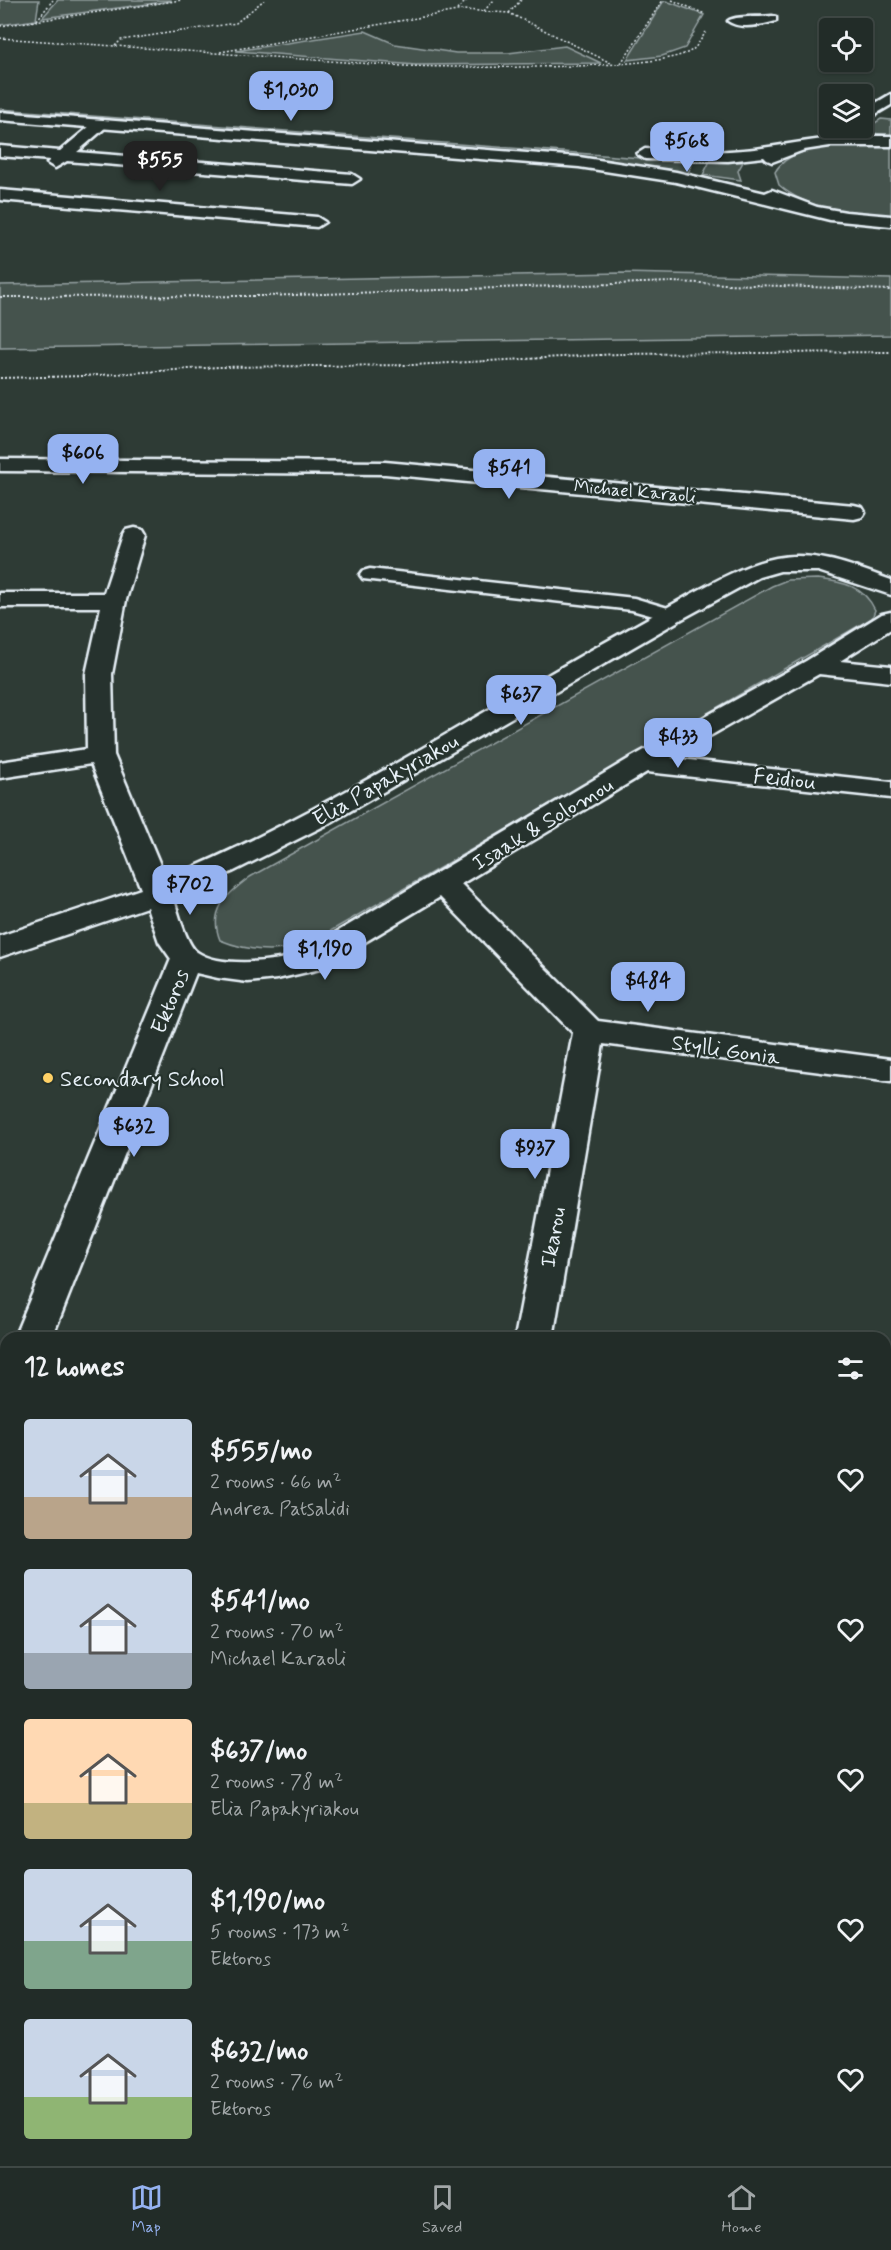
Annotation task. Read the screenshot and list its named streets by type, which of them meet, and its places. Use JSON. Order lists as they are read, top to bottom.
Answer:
{
  "streets": {
    "street": [
      "Michael Karaoli",
      "Feidiou",
      "Elia Papakyriakou",
      "Isaak & Solomou",
      "Ektoros",
      "Stylli Gonia",
      "Ikarou"
    ]
  },
  "crossings": [
    ["Feidiou", "Isaak & Solomou"],
    ["Isaak & Solomou", "Ektoros"],
    ["Stylli Gonia", "Ikarou"]
  ],
  "places": ["Secondary School"],
  "page": {
    "price": [
      "$1,030",
      "$568",
      "$555",
      "$606",
      "$541",
      "$637",
      "$433",
      "$702",
      "$1,190",
      "$484",
      "$632",
      "$937"
    ],
    "heading": "12 homes",
    "list": [
      {
        "name": "$555/mo",
        "note": "2 rooms · 66 m² · Andrea Patsalidi"
      },
      {
        "name": "$541/mo",
        "note": "2 rooms · 70 m² · Michael Karaoli"
      },
      {
        "name": "$637/mo",
        "note": "2 rooms · 78 m² · Elia Papakyriakou"
      },
      {
        "name": "$1,190/mo",
        "note": "5 rooms · 173 m² · Ektoros"
      },
      {
        "name": "$632/mo",
        "note": "2 rooms · 76 m² · Ektoros"
      }
    ],
    "tabs": ["Map", "Saved", "Home"]
  }
}
